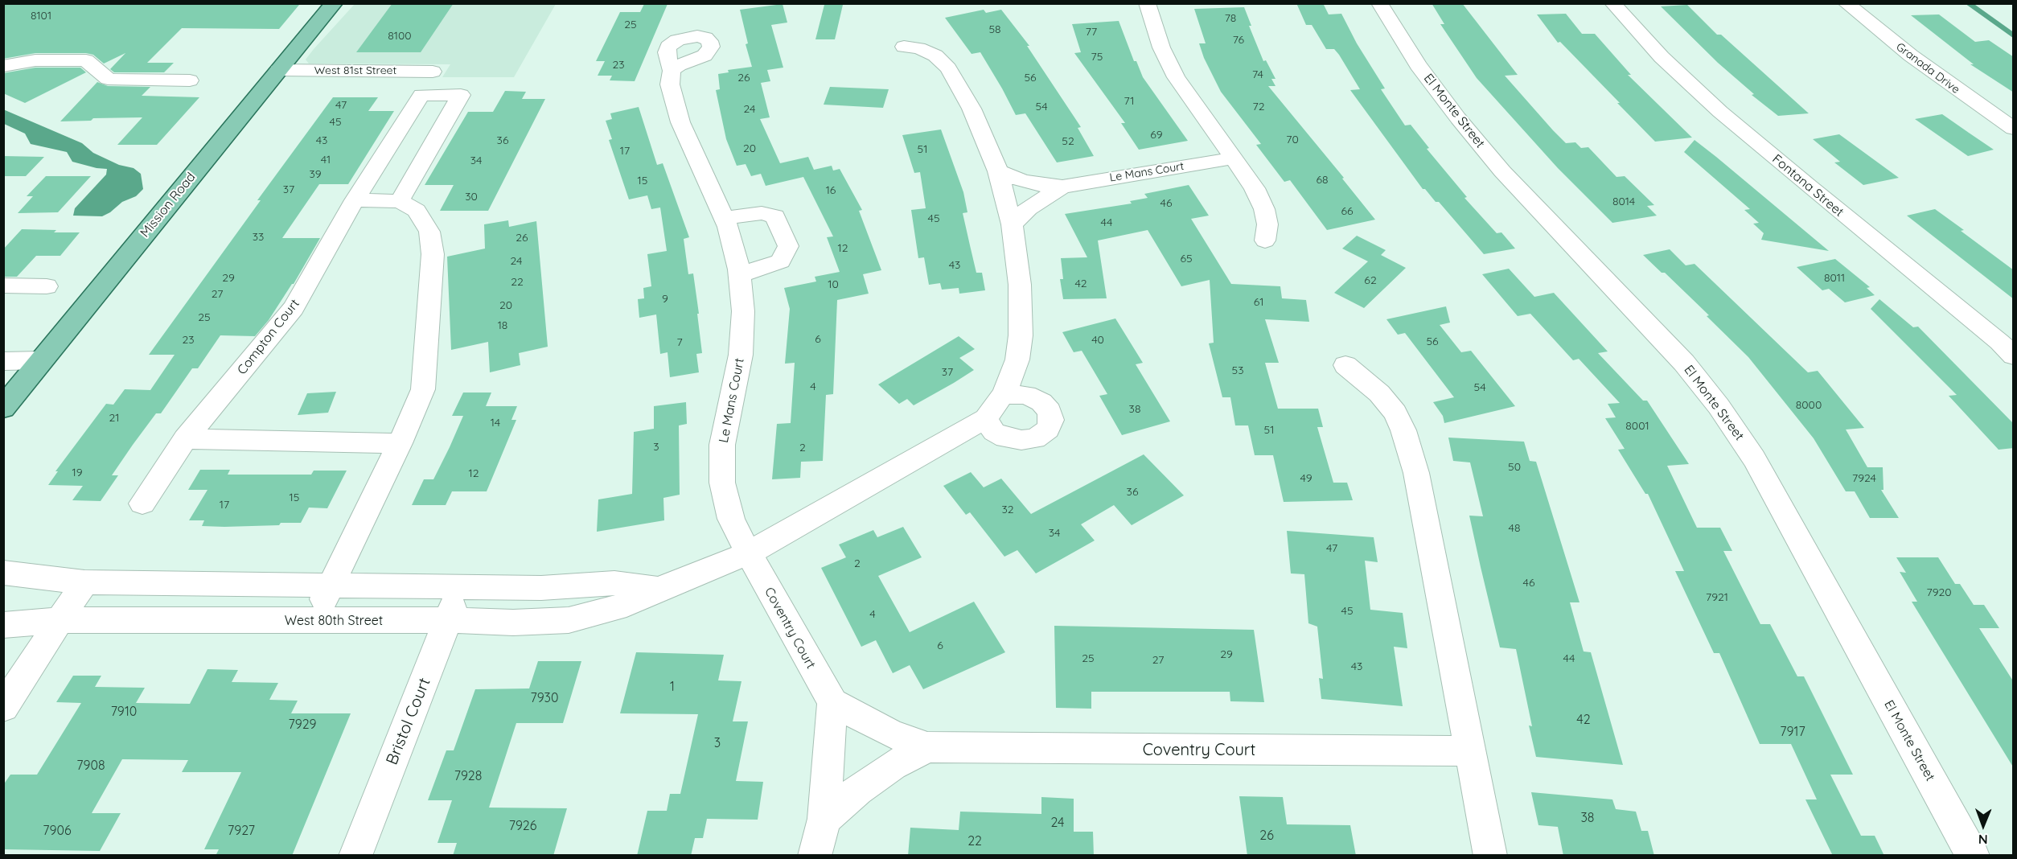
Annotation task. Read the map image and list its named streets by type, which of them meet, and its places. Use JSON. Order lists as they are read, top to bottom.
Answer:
{
  "streets": {
    "main road": ["Mission Road"],
    "street": [
      "Granada Drive",
      "West 81st Street",
      "El Monte Street",
      "Le Mans Court",
      "Fontana Street",
      "Compton Court",
      "West 80th Street",
      "Coventry Court",
      "Bristol Court"
    ]
  },
  "crossings": [
    ["West 81st Street", "Mission Road"],
    ["Le Mans Court", "West 80th Street"],
    ["Le Mans Court", "Coventry Court"],
    ["West 80th Street", "Coventry Court"],
    ["West 80th Street", "Bristol Court"]
  ],
  "house_numbers": [
    "8101",
    "78",
    "25",
    "58",
    "77",
    "8100",
    "76",
    "75",
    "23",
    "74",
    "26",
    "56",
    "71",
    "47",
    "54",
    "72",
    "24",
    "45",
    "69",
    "70",
    "43",
    "36",
    "52",
    "20",
    "51",
    "17",
    "41",
    "34",
    "39",
    "68",
    "15",
    "37",
    "16",
    "30",
    "8014",
    "46",
    "66",
    "45",
    "44",
    "33",
    "26",
    "12",
    "65",
    "24",
    "43",
    "29",
    "8011",
    "62",
    "22",
    "42",
    "10",
    "27",
    "9",
    "61",
    "20",
    "25",
    "18",
    "6",
    "23",
    "40",
    "56",
    "7",
    "53",
    "37",
    "4",
    "54",
    "8000",
    "38",
    "21",
    "14",
    "8001",
    "51",
    "3",
    "2",
    "50",
    "19",
    "12",
    "49",
    "7924",
    "36",
    "15",
    "17",
    "32",
    "48",
    "34",
    "47",
    "2",
    "46",
    "7920",
    "7921",
    "45",
    "4",
    "6",
    "29",
    "25",
    "44",
    "27",
    "43",
    "1",
    "7930",
    "7910",
    "42",
    "7929",
    "7917",
    "3",
    "7908",
    "7928",
    "38",
    "24",
    "7926",
    "7906",
    "7927",
    "26",
    "22"
  ],
  "north": "bottom"
}
